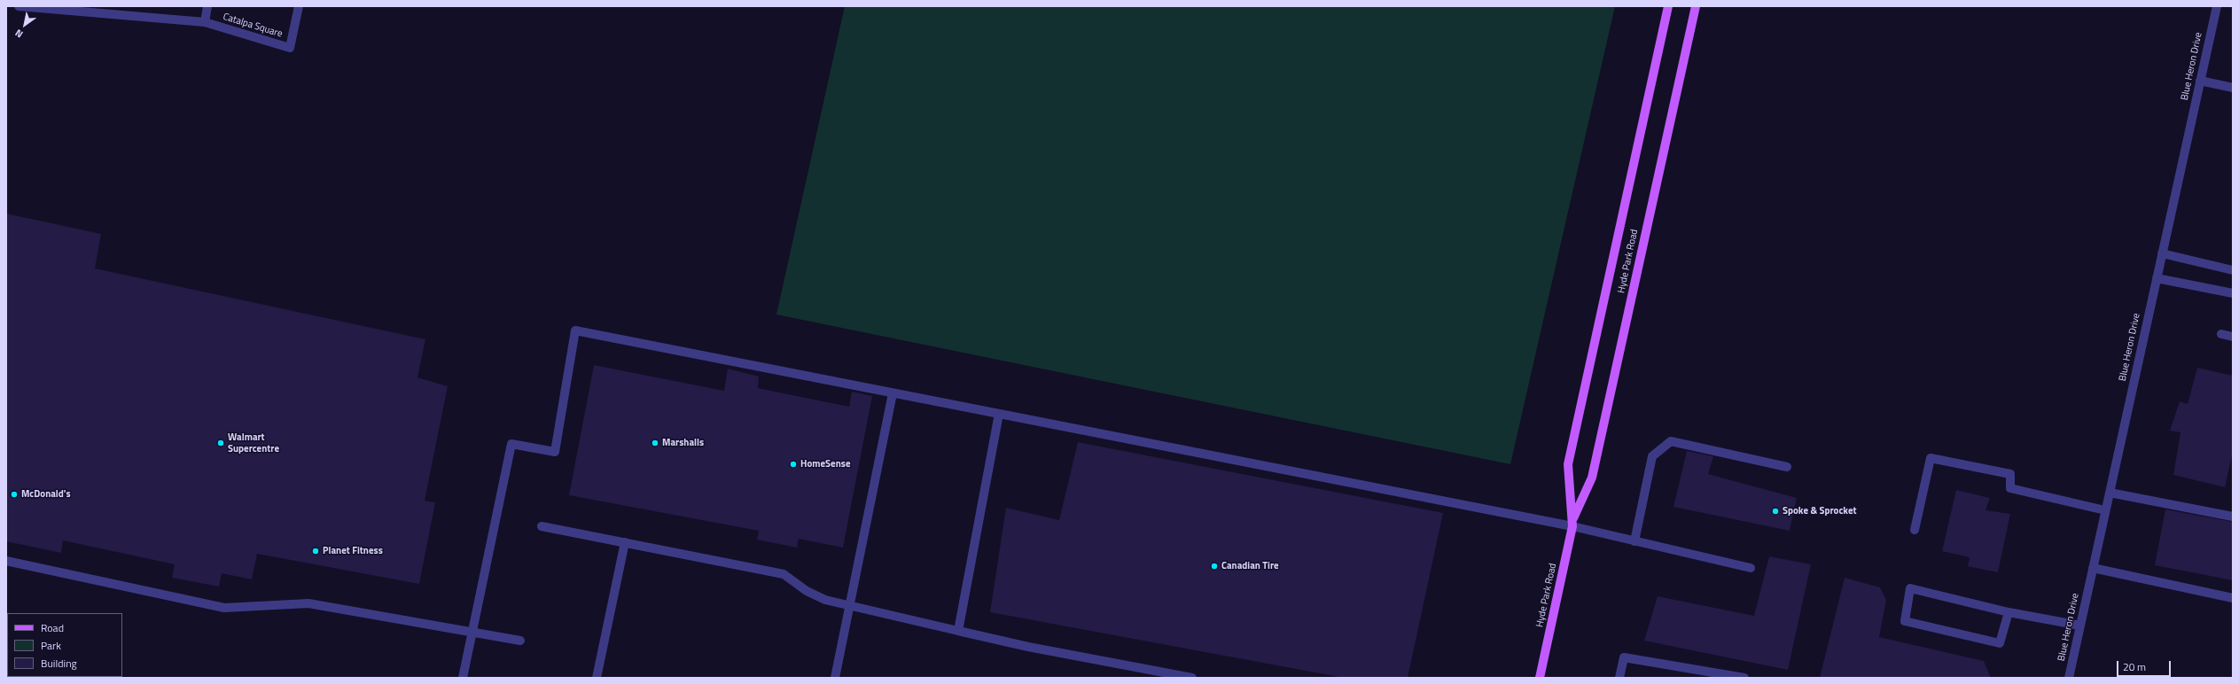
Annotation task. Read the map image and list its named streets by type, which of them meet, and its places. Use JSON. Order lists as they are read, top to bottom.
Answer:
{
  "streets": {
    "main road": ["Hyde Park Road"],
    "street": ["Catalpa Square", "Blue Heron Drive"]
  },
  "places": [
    "Walmart Supercentre",
    "Marshalls",
    "HomeSense",
    "McDonald's",
    "Spoke & Sprocket",
    "Planet Fitness",
    "Canadian Tire"
  ],
  "legend": ["Road", "Park", "Building"],
  "scale_bar": "20 m",
  "north": "bottom left"
}
